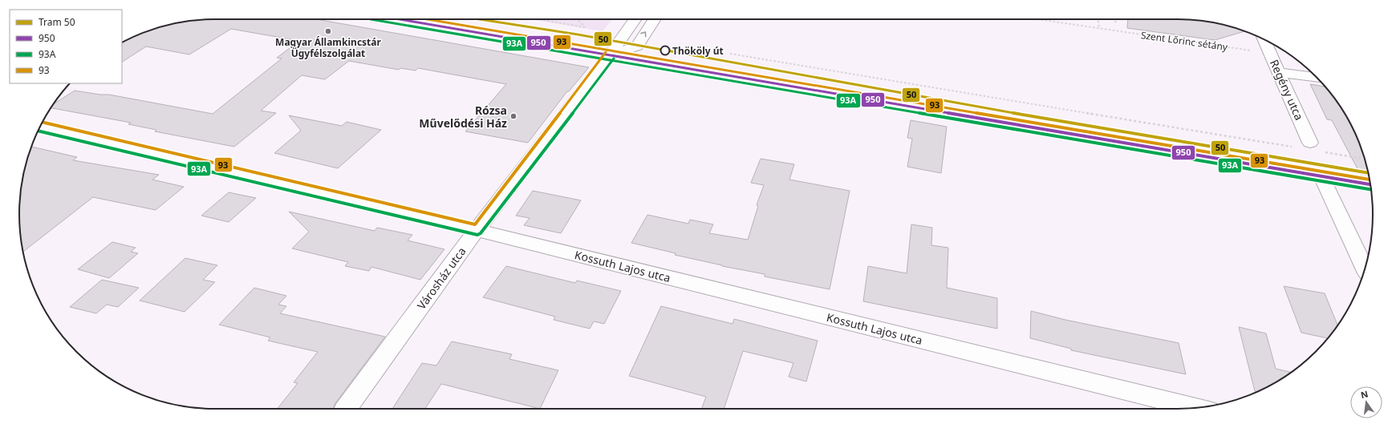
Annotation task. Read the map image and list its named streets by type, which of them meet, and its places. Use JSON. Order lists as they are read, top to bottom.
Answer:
{
  "streets": {
    "street": ["Regény utca", "Kossuth Lajos utca", "Városház utca"],
    "path": ["Szent Lőrinc sétány"]
  },
  "crossings": [
    ["Szent Lőrinc sétány", "Regény utca"],
    ["Kossuth Lajos utca", "Városház utca"]
  ],
  "places": ["Magyar Államkincstár Ügyfélszolgálat", "Thököly út", "Rózsa Művelődési Ház"],
  "lines": [
    "tram line 50",
    "transit line 950",
    "transit line 93A",
    "transit line 93"
  ],
  "legend": [
    "Tram 50",
    "950",
    "93A",
    "93"
  ],
  "north": "top"
}
